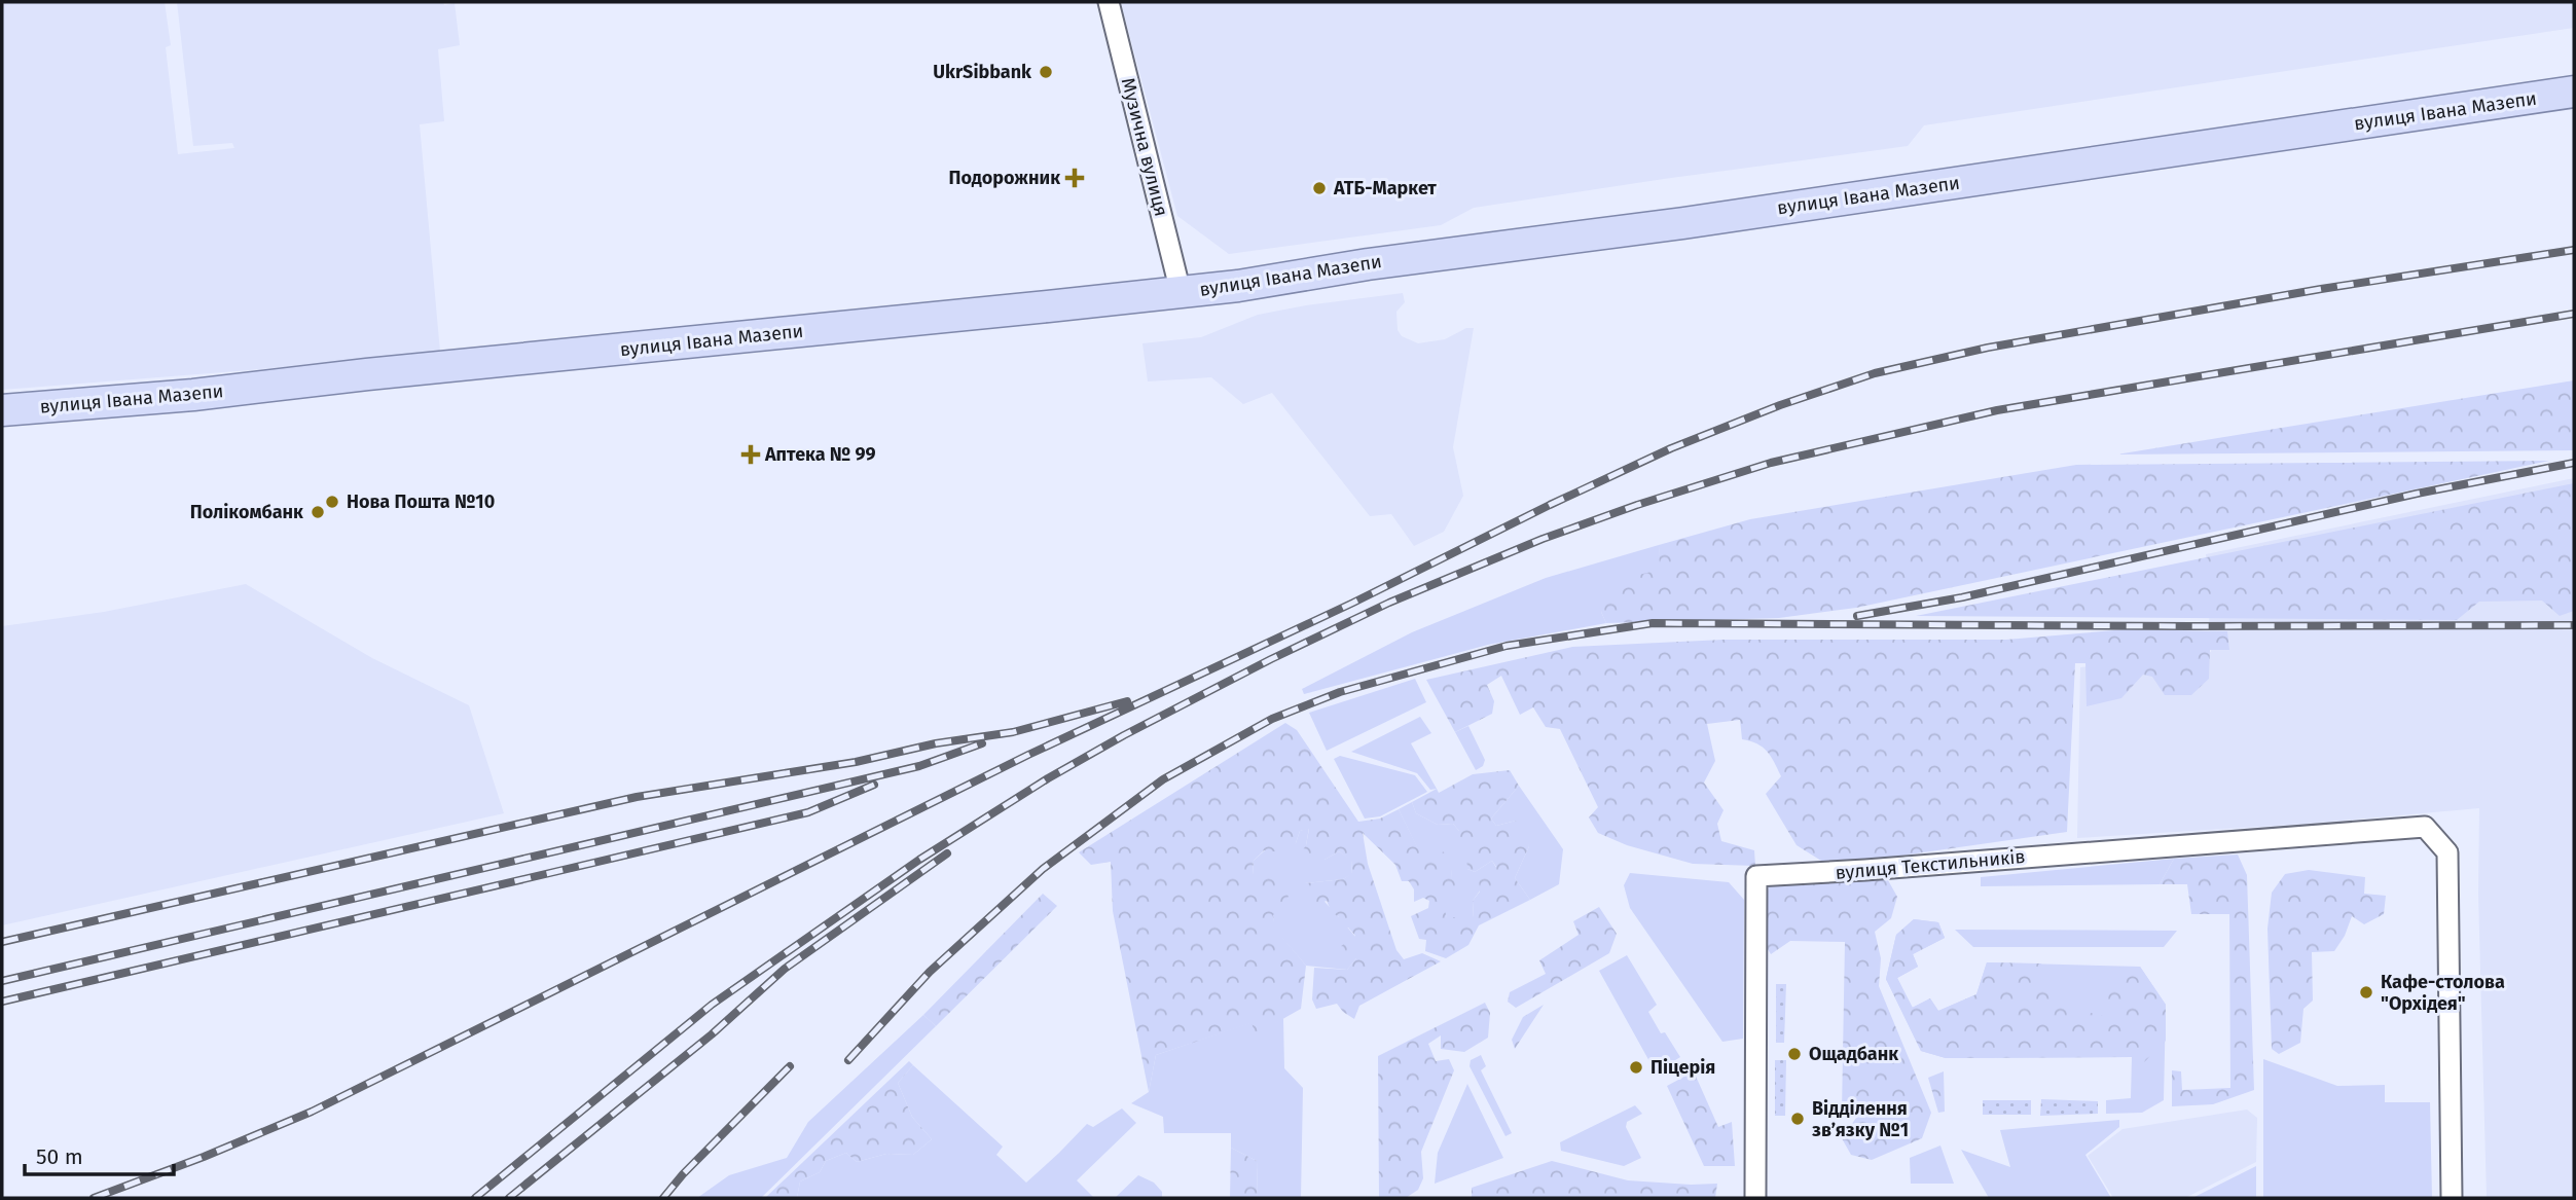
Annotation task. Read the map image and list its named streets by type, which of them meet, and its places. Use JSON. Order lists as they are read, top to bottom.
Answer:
{
  "streets": {
    "main road": ["вулиця Івана Мазепи"],
    "street": ["Музична вулиця", "вулиця Текстильників"]
  },
  "crossings": [
    ["вулиця Івана Мазепи", "Музична вулиця"]
  ],
  "places": {
    "other": [
      "UkrSibbank",
      "АТБ-Маркет",
      "Нова Пошта №10",
      "Полікомбанк",
      "Кафе-столова \"Орхідея\"",
      "Ощадбанк",
      "Піцерія",
      "Відділення зв’язку №1"
    ],
    "health": ["Подорожник", "Аптека № 99"]
  },
  "scale_bar": "50 m"
}
